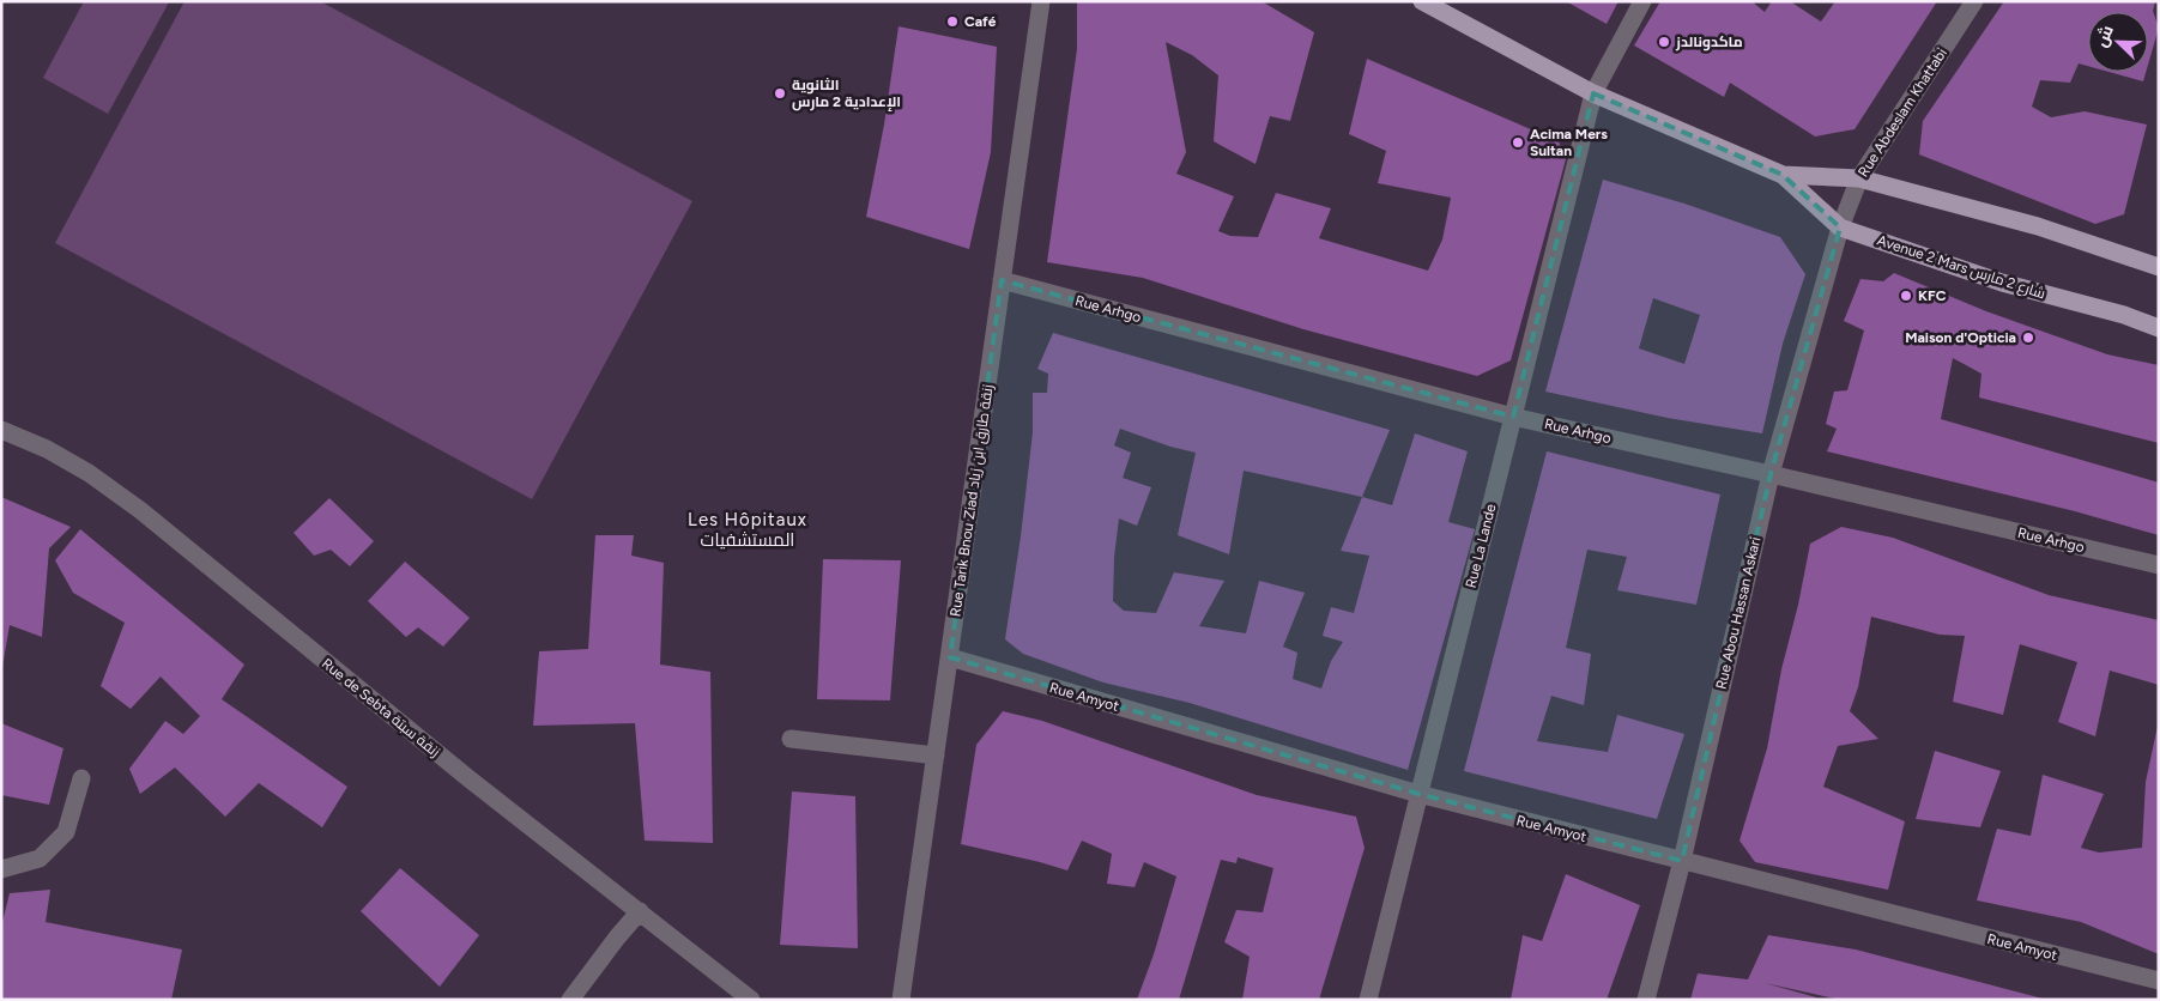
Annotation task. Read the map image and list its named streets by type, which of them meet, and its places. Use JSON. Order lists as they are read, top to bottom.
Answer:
{
  "streets": {
    "main road": ["Avenue 2 Mars شارع 2 مارس"],
    "street": [
      "Rue Abdeslam Khattabi",
      "Rue Arhgo",
      "Rue Tarik Bnou Ziad زنقة طارق ابن زياد",
      "Rue La Lande",
      "Rue Abou Hassan Askari",
      "Rue Amyot",
      "Rue de Sebta زنقة سبتة"
    ]
  },
  "crossings": [
    ["Rue Abdeslam Khattabi", "Avenue 2 Mars شارع 2 مارس"],
    ["Rue Abdeslam Khattabi", "Rue Abou Hassan Askari"],
    ["Avenue 2 Mars شارع 2 مارس", "Rue La Lande"],
    ["Avenue 2 Mars شارع 2 مارس", "Rue Abou Hassan Askari"],
    ["Rue Arhgo", "Rue Tarik Bnou Ziad زنقة طارق ابن زياد"],
    ["Rue Arhgo", "Rue La Lande"],
    ["Rue Arhgo", "Rue Abou Hassan Askari"],
    ["Rue Tarik Bnou Ziad زنقة طارق ابن زياد", "Rue Amyot"],
    ["Rue La Lande", "Rue Amyot"],
    ["Rue Abou Hassan Askari", "Rue Amyot"]
  ],
  "districts": ["Les Hôpitaux المستشفيات"],
  "places": [
    "Café",
    "ماكدونالدز",
    "الثانوية الإعدادية 2 مارس",
    "Acima Mers Sultan",
    "KFC",
    "Maison d'Opticia"
  ],
  "north": "top left"
}
